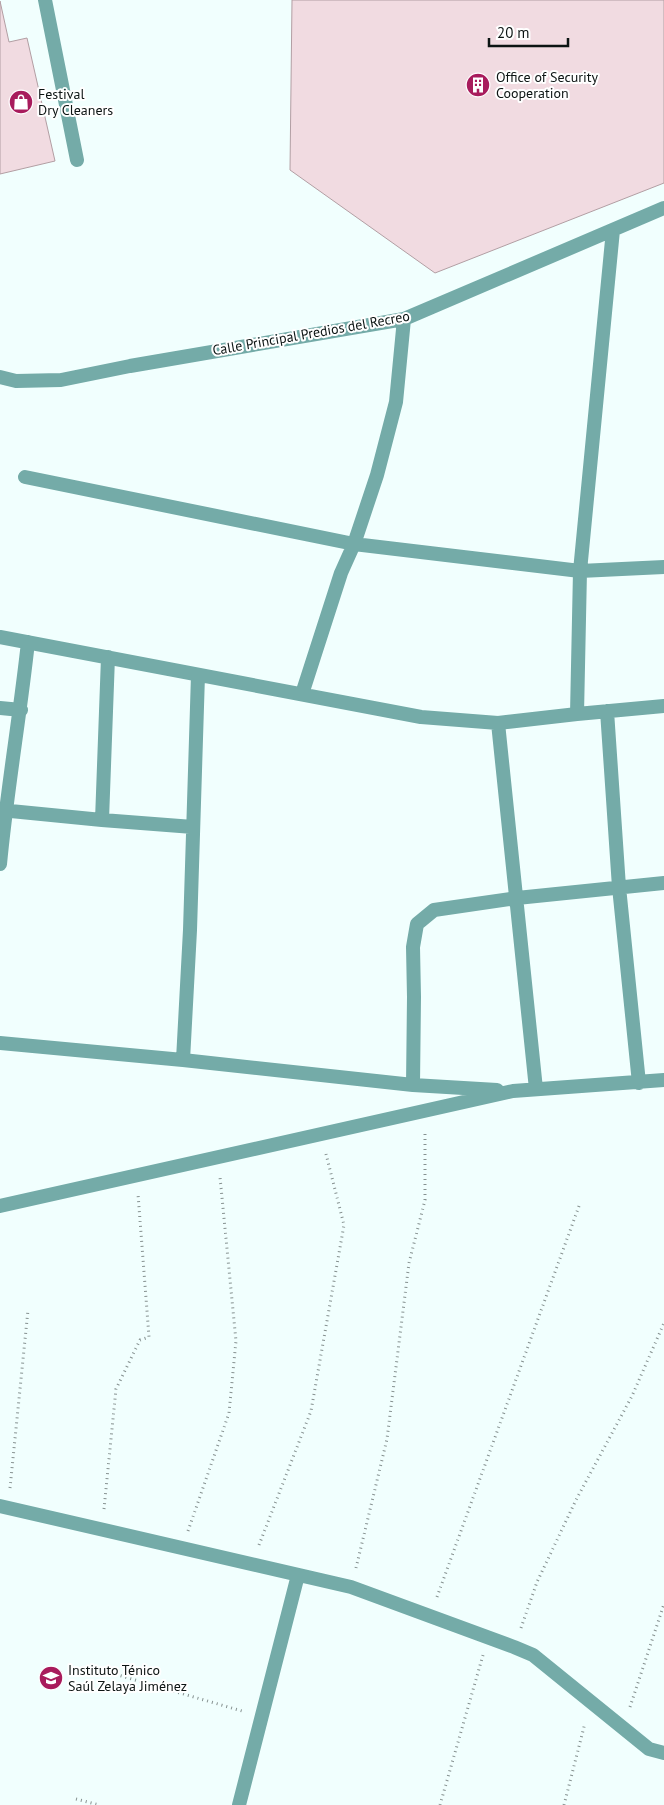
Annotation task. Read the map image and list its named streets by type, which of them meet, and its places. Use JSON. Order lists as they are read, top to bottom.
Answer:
{
  "streets": {
    "street": ["Calle Principal Predios del Recreo"]
  },
  "places": {
    "building": ["Office of Security Cooperation"],
    "shop": ["Festival Dry Cleaners"],
    "school or university": ["Instituto Ténico Saúl Zelaya Jiménez"]
  },
  "scale_bar": "20 m"
}
